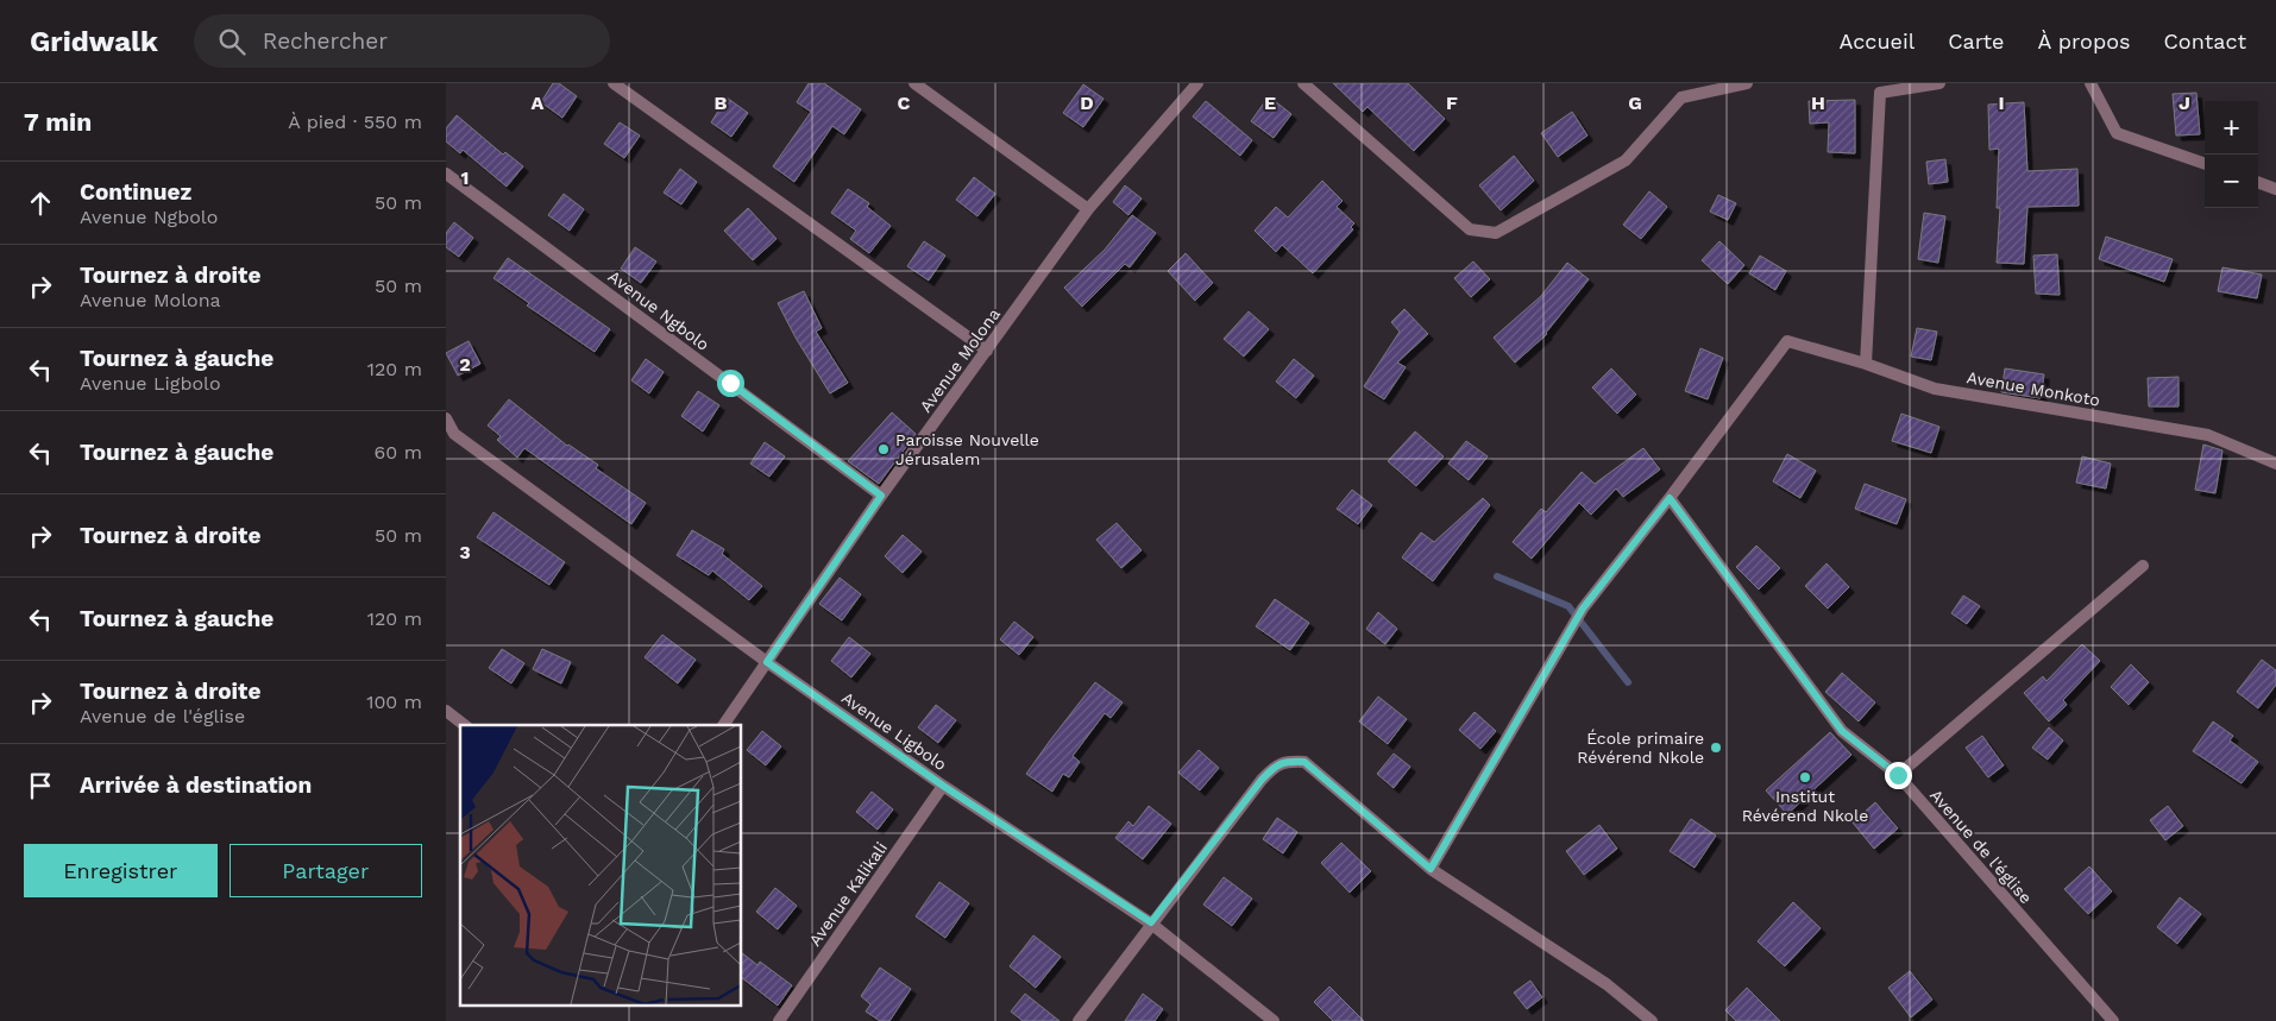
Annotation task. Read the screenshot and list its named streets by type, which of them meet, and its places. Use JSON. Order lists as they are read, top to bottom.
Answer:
{
  "streets": {
    "street": [
      "Avenue Ngbolo",
      "Avenue Molona",
      "Avenue Monkoto",
      "Avenue Ligbolo",
      "Avenue de l'église",
      "Avenue Kalikali"
    ]
  },
  "crossings": [
    ["Avenue Ngbolo", "Avenue Molona"],
    ["Avenue Molona", "Avenue Ligbolo"],
    ["Avenue Monkoto", "Avenue de l'église"],
    ["Avenue Ligbolo", "Avenue Kalikali"]
  ],
  "places": ["Paroisse Nouvelle Jérusalem", "École primaire Révérend Nkole", "Institut Révérend Nkole"],
  "page": {
    "header": "Gridwalk",
    "search": "Rechercher",
    "nav": [
      "Accueil",
      "Carte",
      "À propos",
      "Contact"
    ],
    "heading": ["7 min", "À pied · 550 m"],
    "map_buttons": ["+", "−"],
    "list": [
      ["Continuez", "Avenue Ngbolo", "50 m"],
      ["Tournez à droite", "Avenue Molona", "50 m"],
      ["Tournez à gauche", "Avenue Ligbolo", "120 m"],
      ["Tournez à gauche", "60 m"],
      ["Tournez à droite", "50 m"],
      ["Tournez à gauche", "120 m"],
      ["Tournez à droite", "Avenue de l'église", "100 m"],
      "Arrivée à destination"
    ],
    "buttons": ["Enregistrer", "Partager"]
  },
  "grid": {
    "columns": [
      "A",
      "B",
      "C",
      "D",
      "E",
      "F",
      "G",
      "H",
      "I",
      "J"
    ],
    "rows": ["1", "2", "3"]
  }
}
